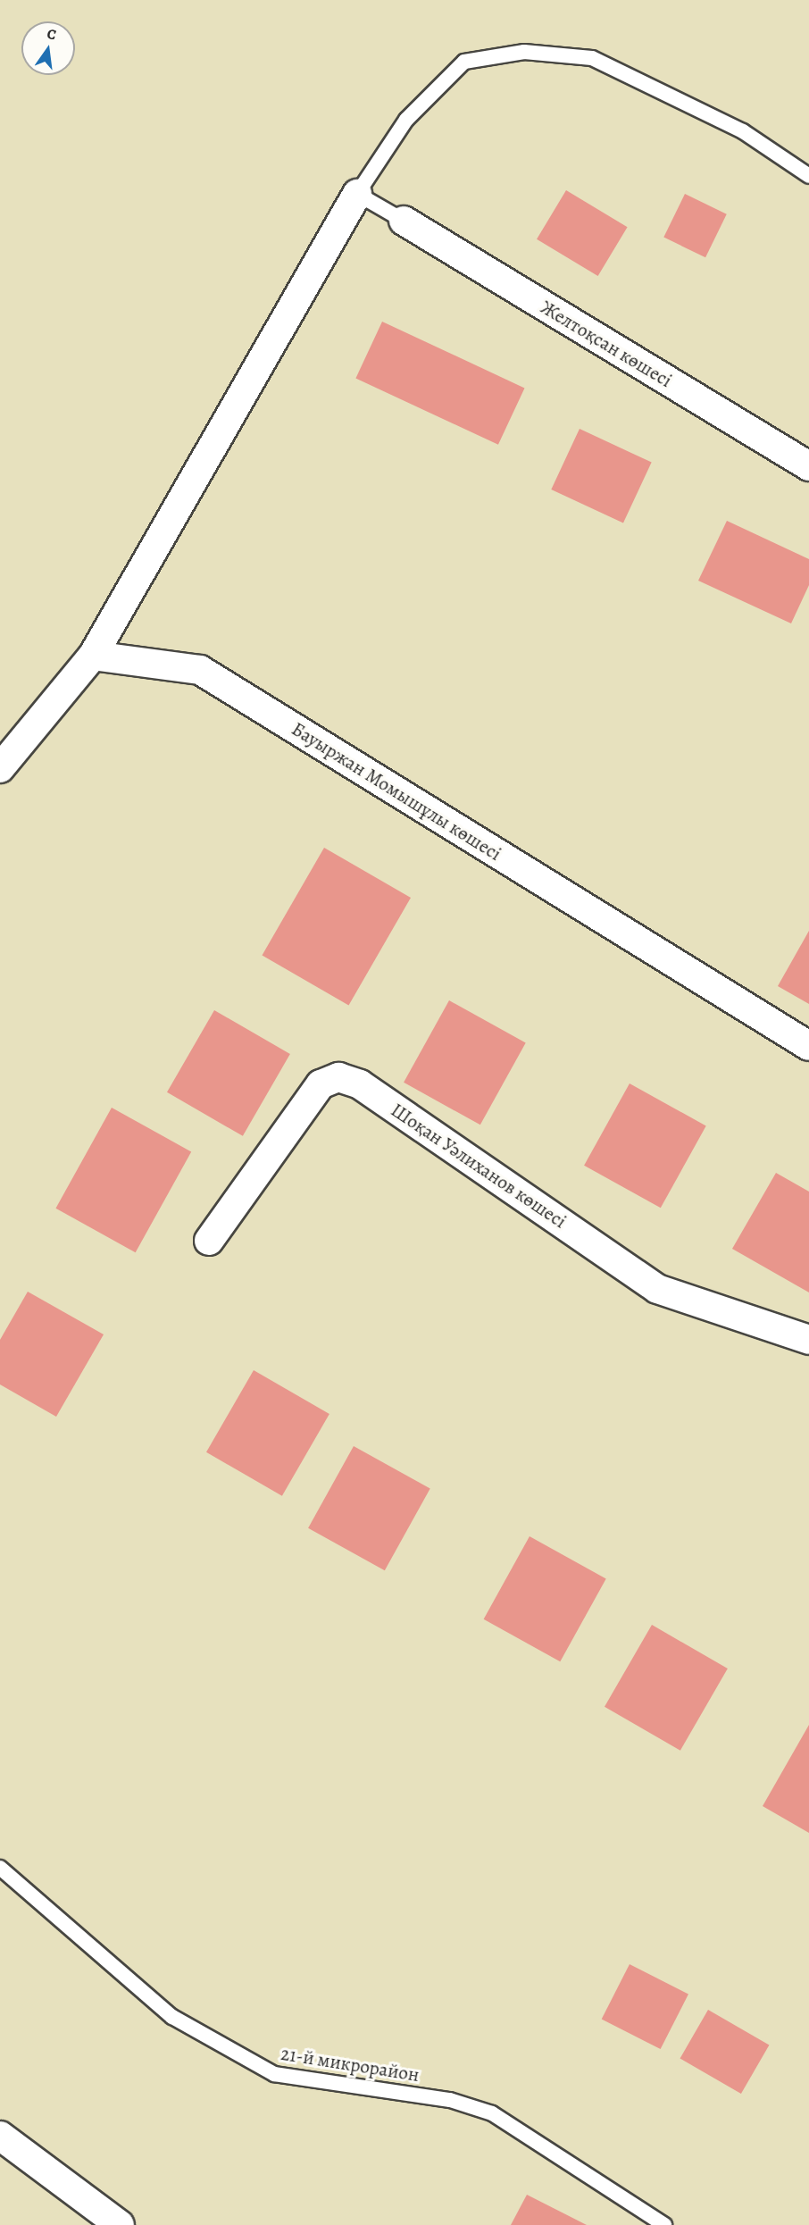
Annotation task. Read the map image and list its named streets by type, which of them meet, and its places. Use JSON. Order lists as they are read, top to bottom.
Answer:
{
  "streets": {
    "street": ["Желтоқсан көшесі", "Бауыржан Момышұлы көшесі", "Шоқан Уәлиханов көшесі"],
    "lane": ["21-й микрорайон"]
  },
  "north": "top"
}
